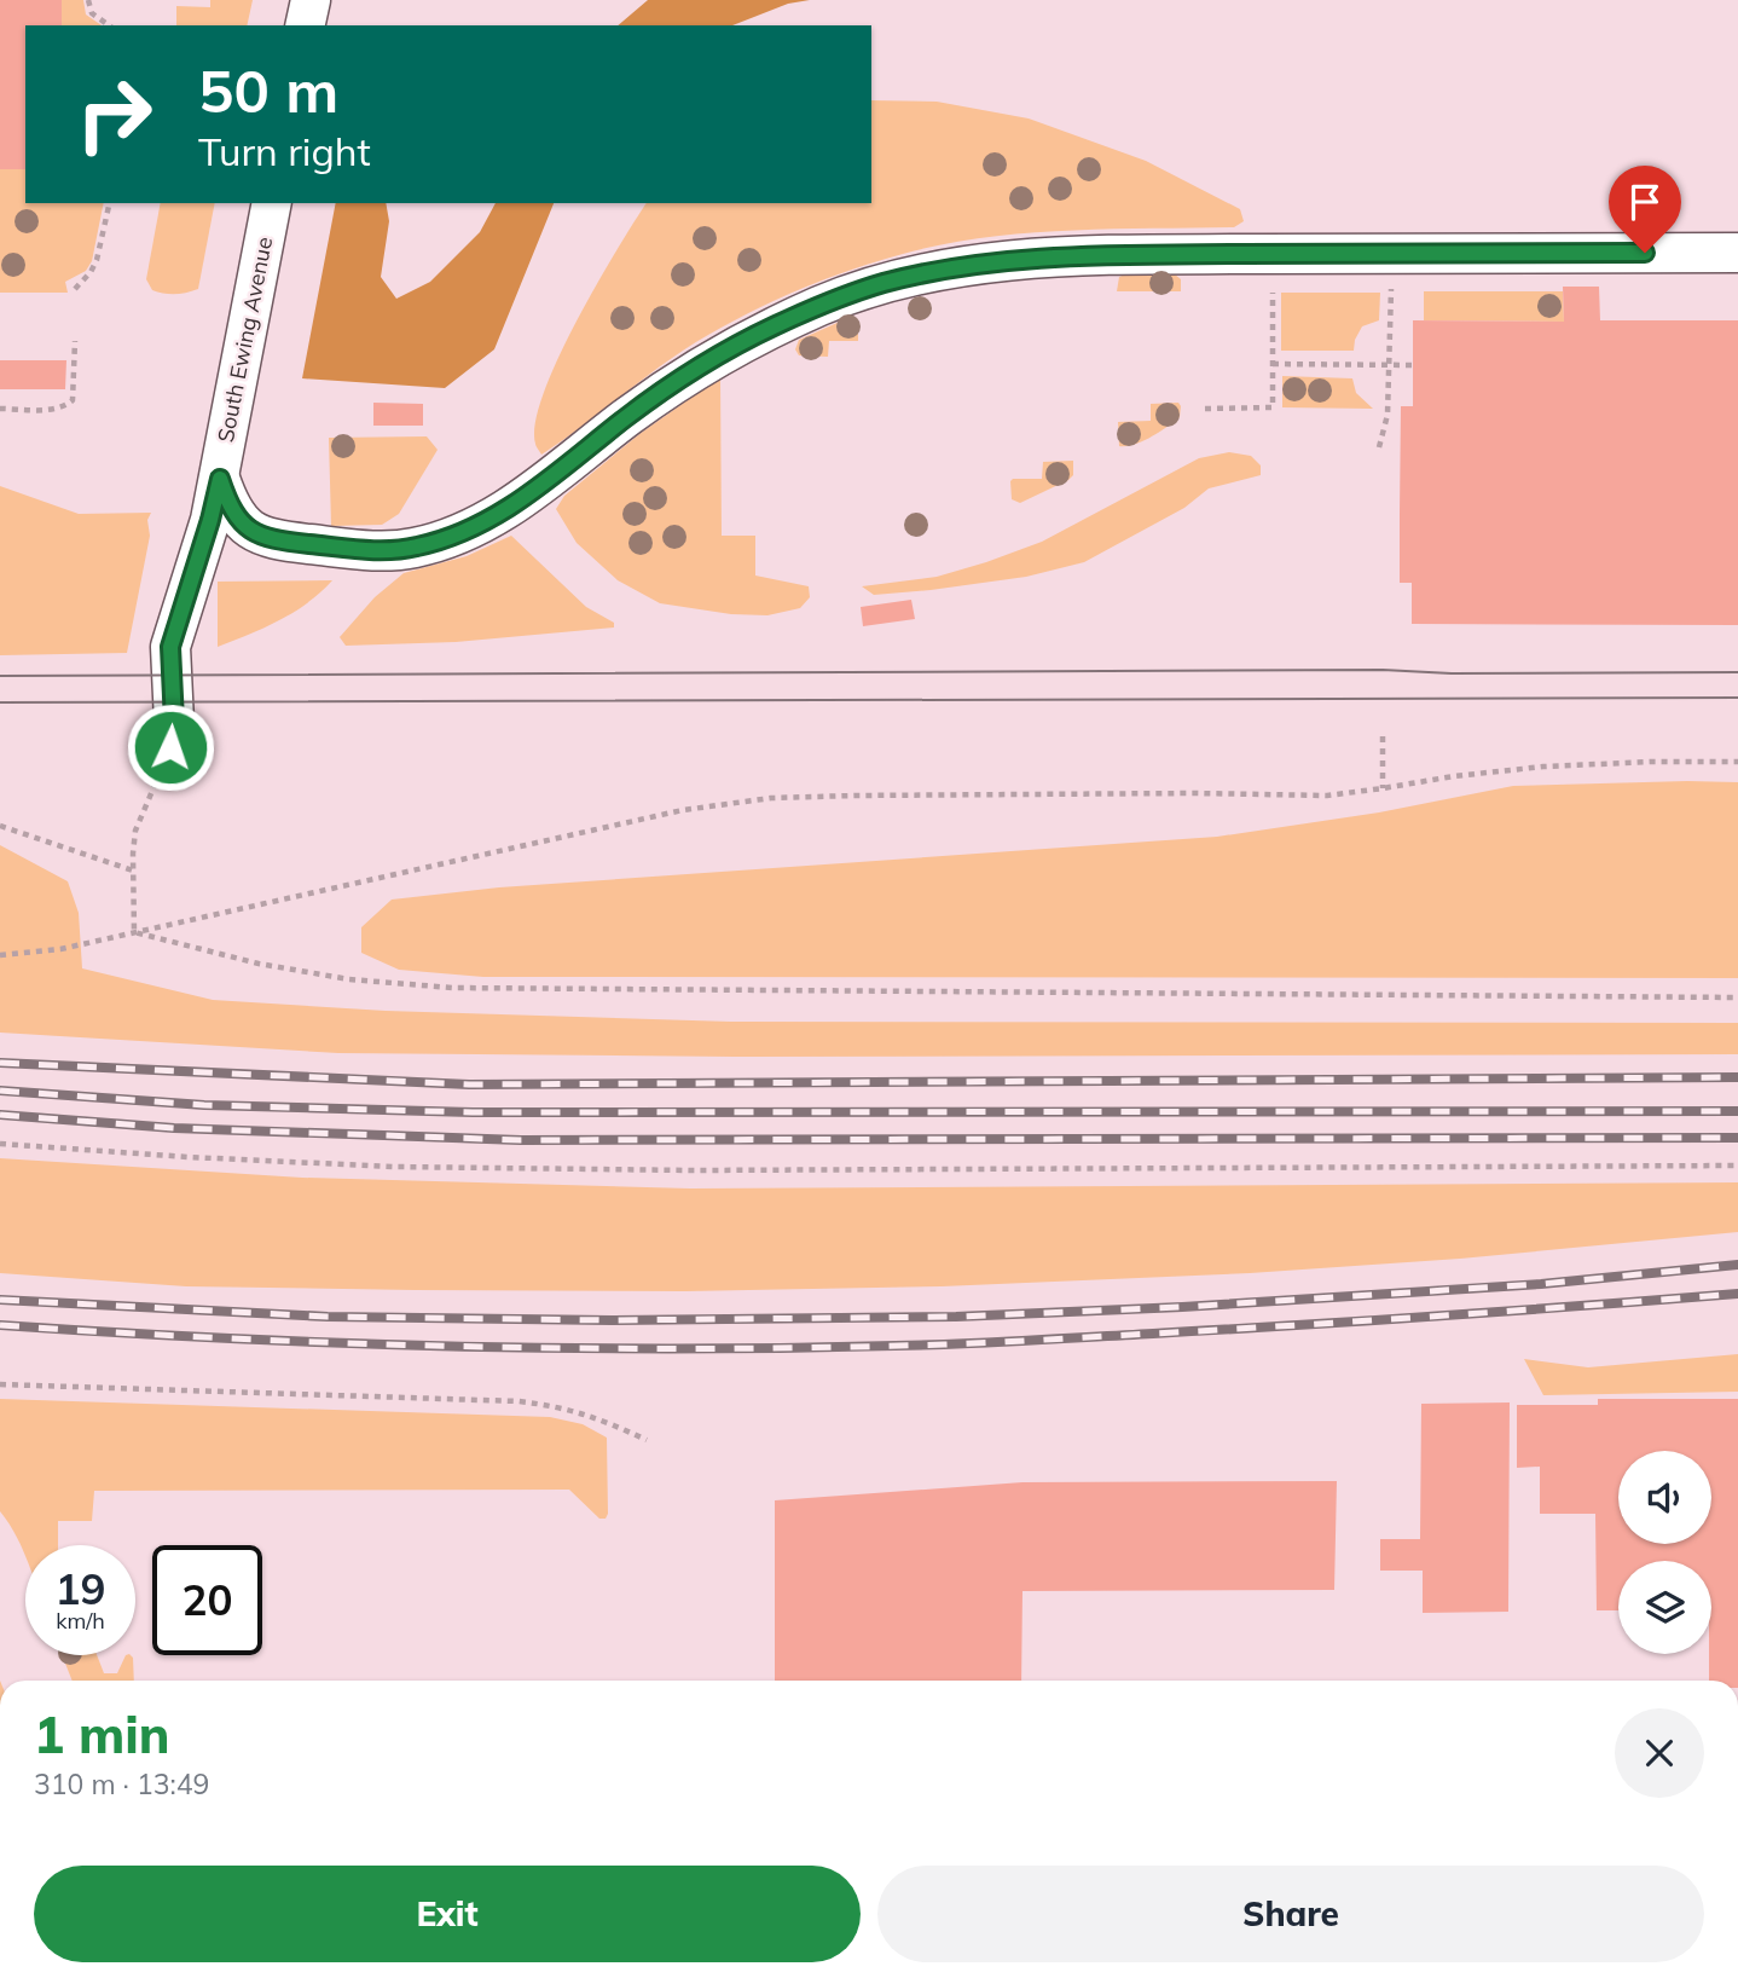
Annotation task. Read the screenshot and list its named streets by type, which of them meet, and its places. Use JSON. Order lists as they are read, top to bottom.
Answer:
{
  "streets": {
    "street": ["South Ewing Avenue"]
  },
  "page": {
    "turn": ["50 m", "Turn right"],
    "speed": "19 km/h",
    "limit": "20",
    "heading": ["1 min", "310 m · 13:49"],
    "buttons": ["Exit", "Share"]
  }
}
